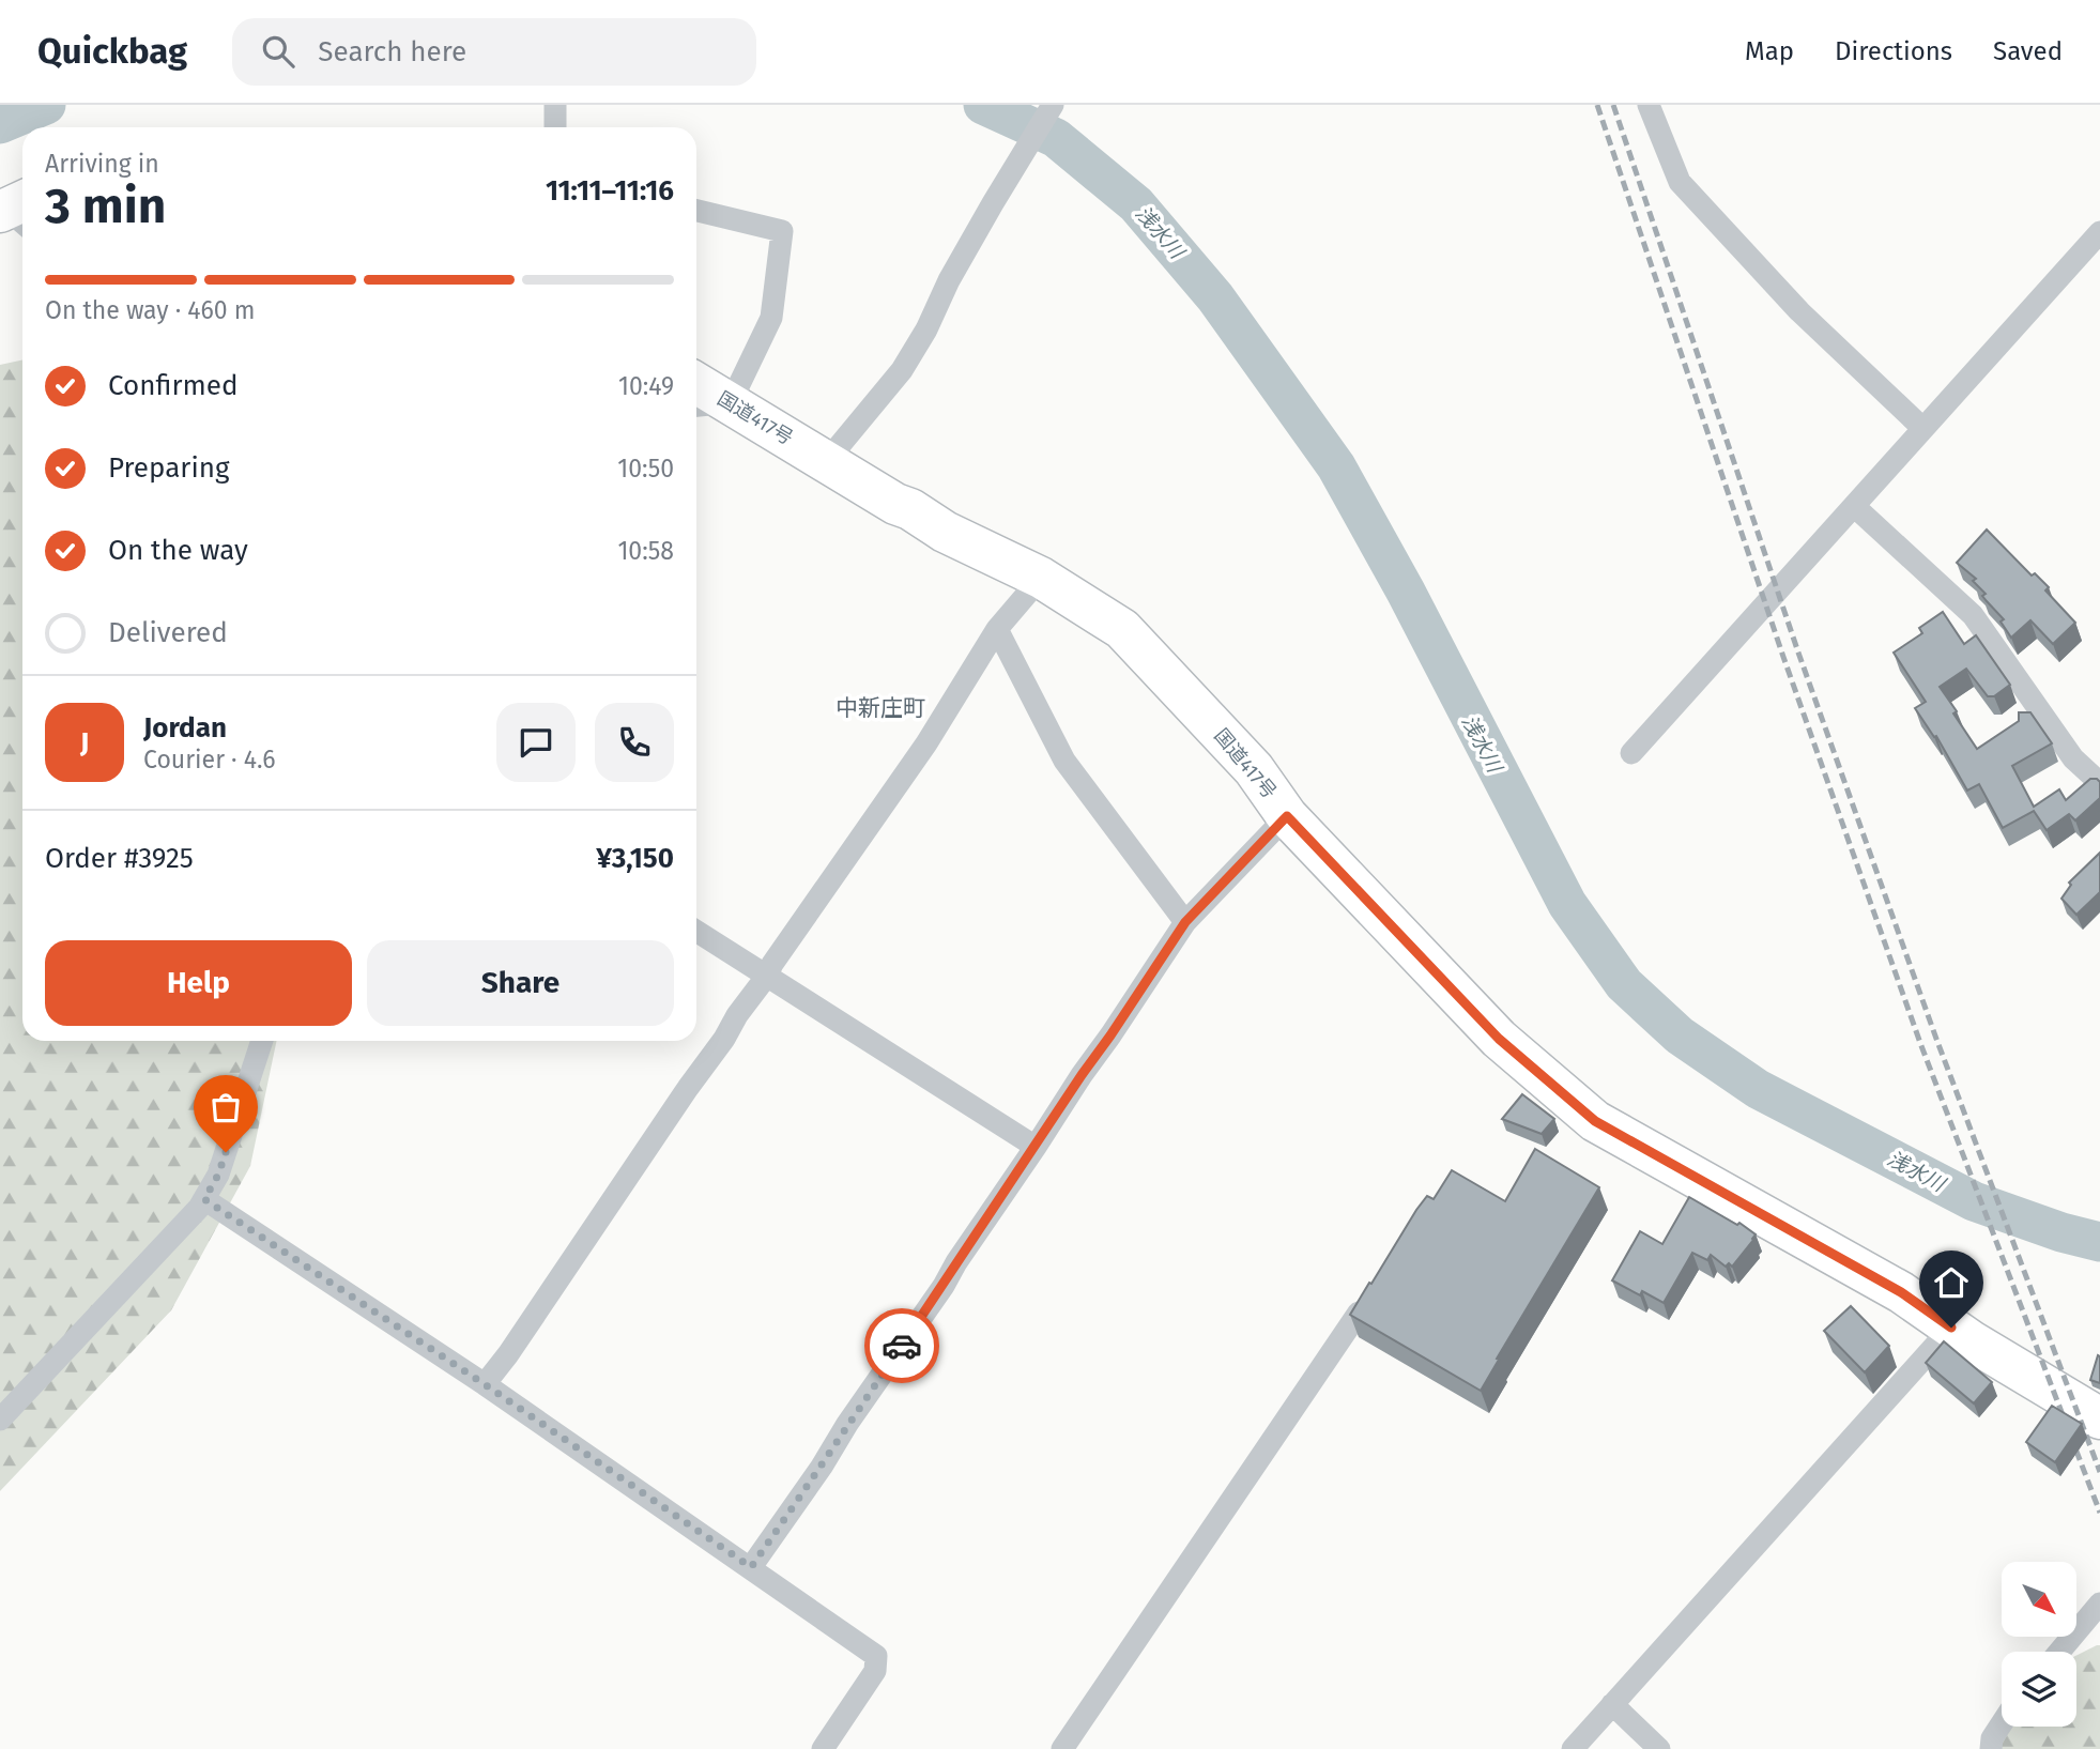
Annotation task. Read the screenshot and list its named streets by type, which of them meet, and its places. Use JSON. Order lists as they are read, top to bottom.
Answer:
{
  "streets": {
    "highway": ["国道417号"]
  },
  "districts": ["中新庄町"],
  "water": ["浅水川"],
  "north": "bottom right",
  "page": {
    "header": "Quickbag",
    "search": "Search here",
    "nav": ["Map", "Directions", "Saved"],
    "heading": ["3 min", "Arriving in", "11:11–11:16"],
    "panel": [
      "Jordan",
      "Courier · 4.6",
      "Order #3925",
      "¥3,150"
    ],
    "bar": "On the way · 460 m",
    "list": [
      ["Confirmed", "10:49"],
      ["Preparing", "10:50"],
      ["On the way", "10:58"],
      "Delivered"
    ],
    "round": "J",
    "buttons": ["Help", "Share"]
  }
}
